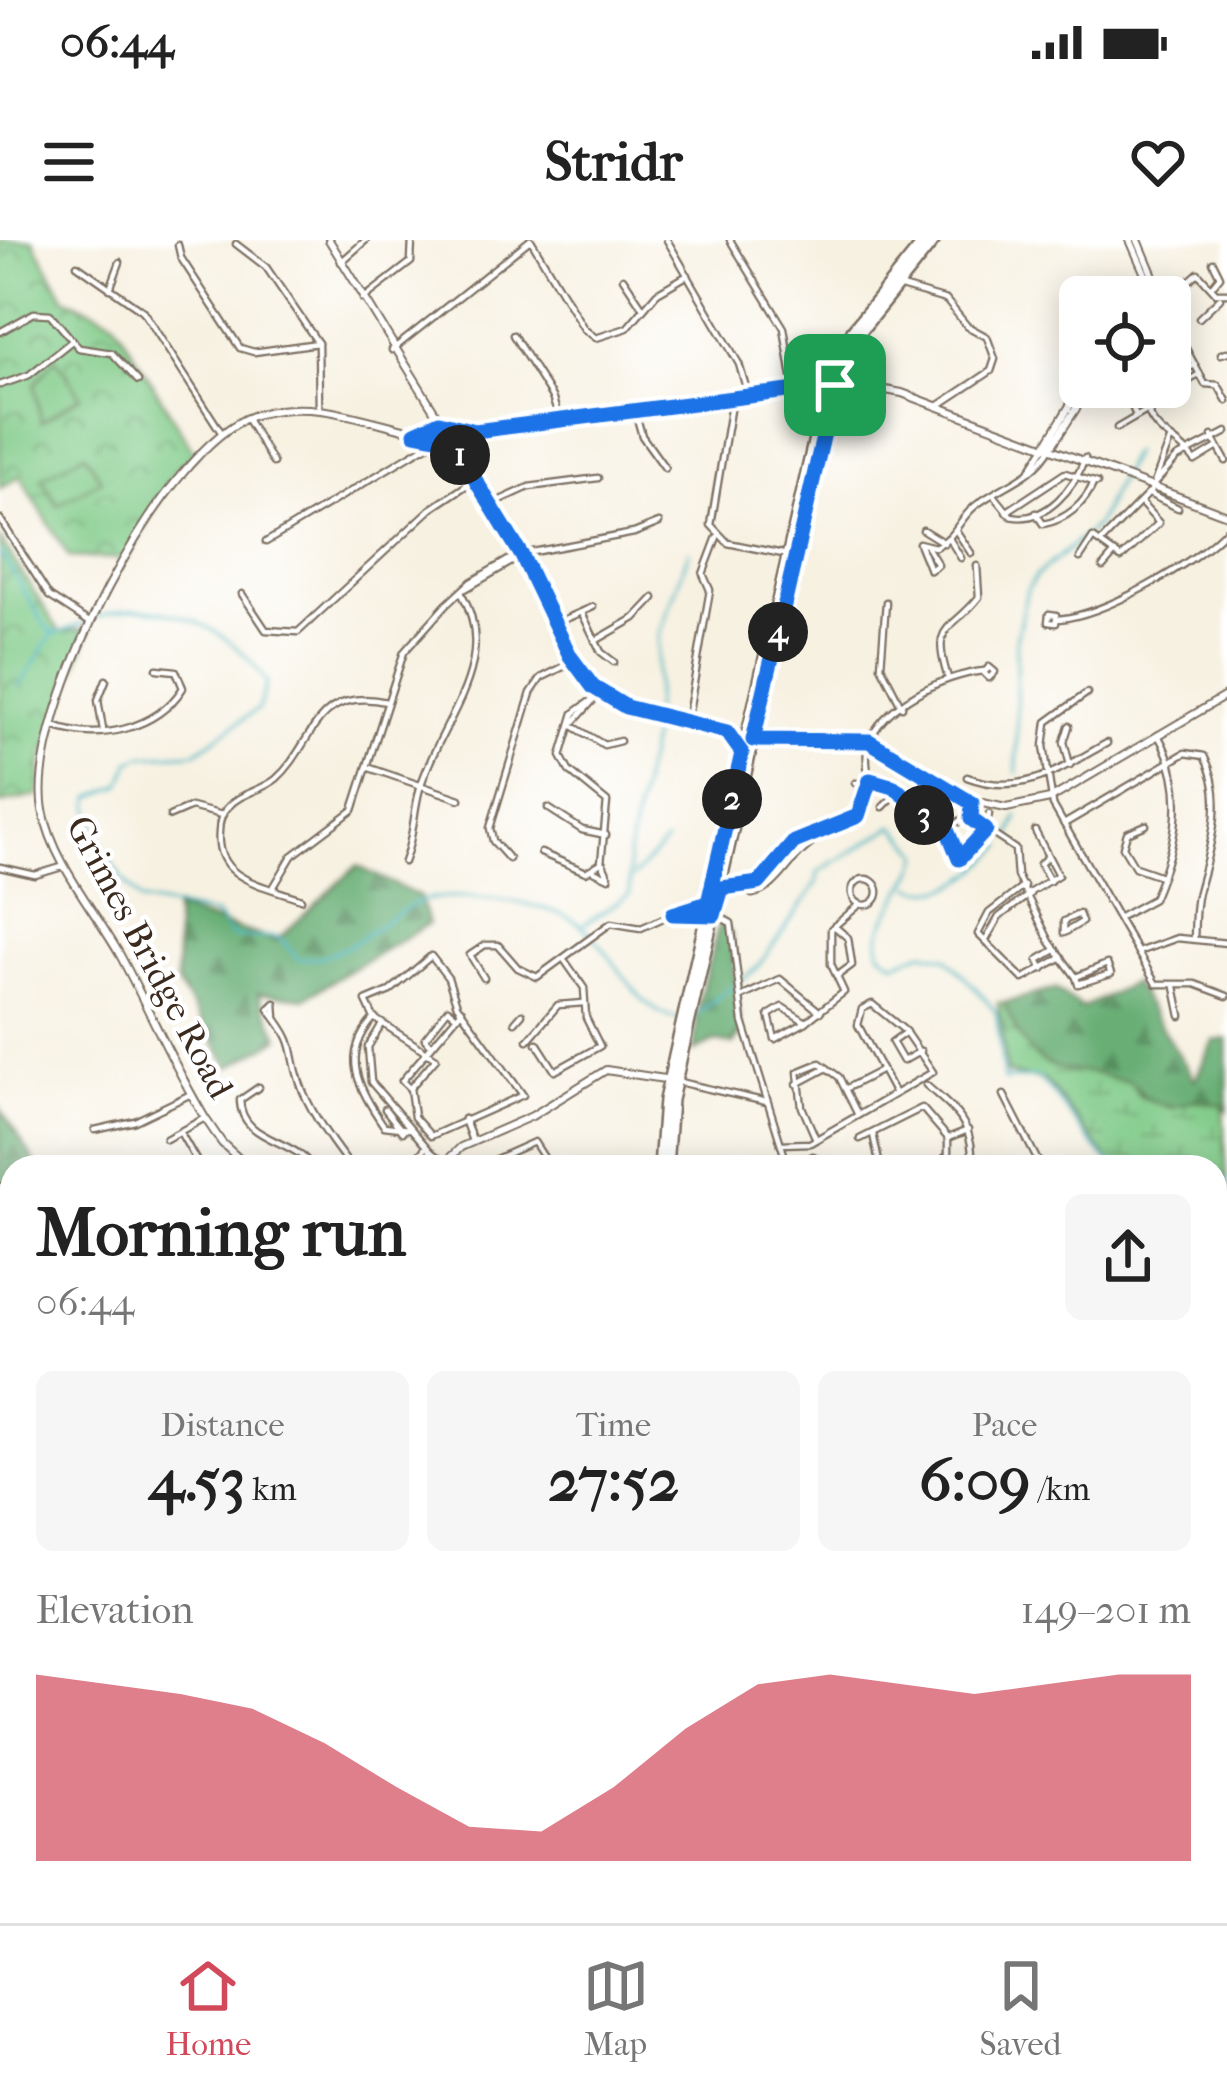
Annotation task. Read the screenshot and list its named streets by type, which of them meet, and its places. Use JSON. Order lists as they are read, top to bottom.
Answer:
{
  "streets": {
    "street": ["Grimes Bridge Road"]
  },
  "page": {
    "status": "06:44",
    "header": "Stridr",
    "pins": [
      "1",
      "4",
      "2",
      "3"
    ],
    "heading": ["Morning run", "06:44"],
    "stats": [
      ["Distance", "4.53 km"],
      ["Time", "27:52"],
      ["Pace", "6:09 /km"]
    ],
    "chart": ["Elevation", "149–201 m"],
    "tabs": ["Home", "Map", "Saved"]
  }
}
